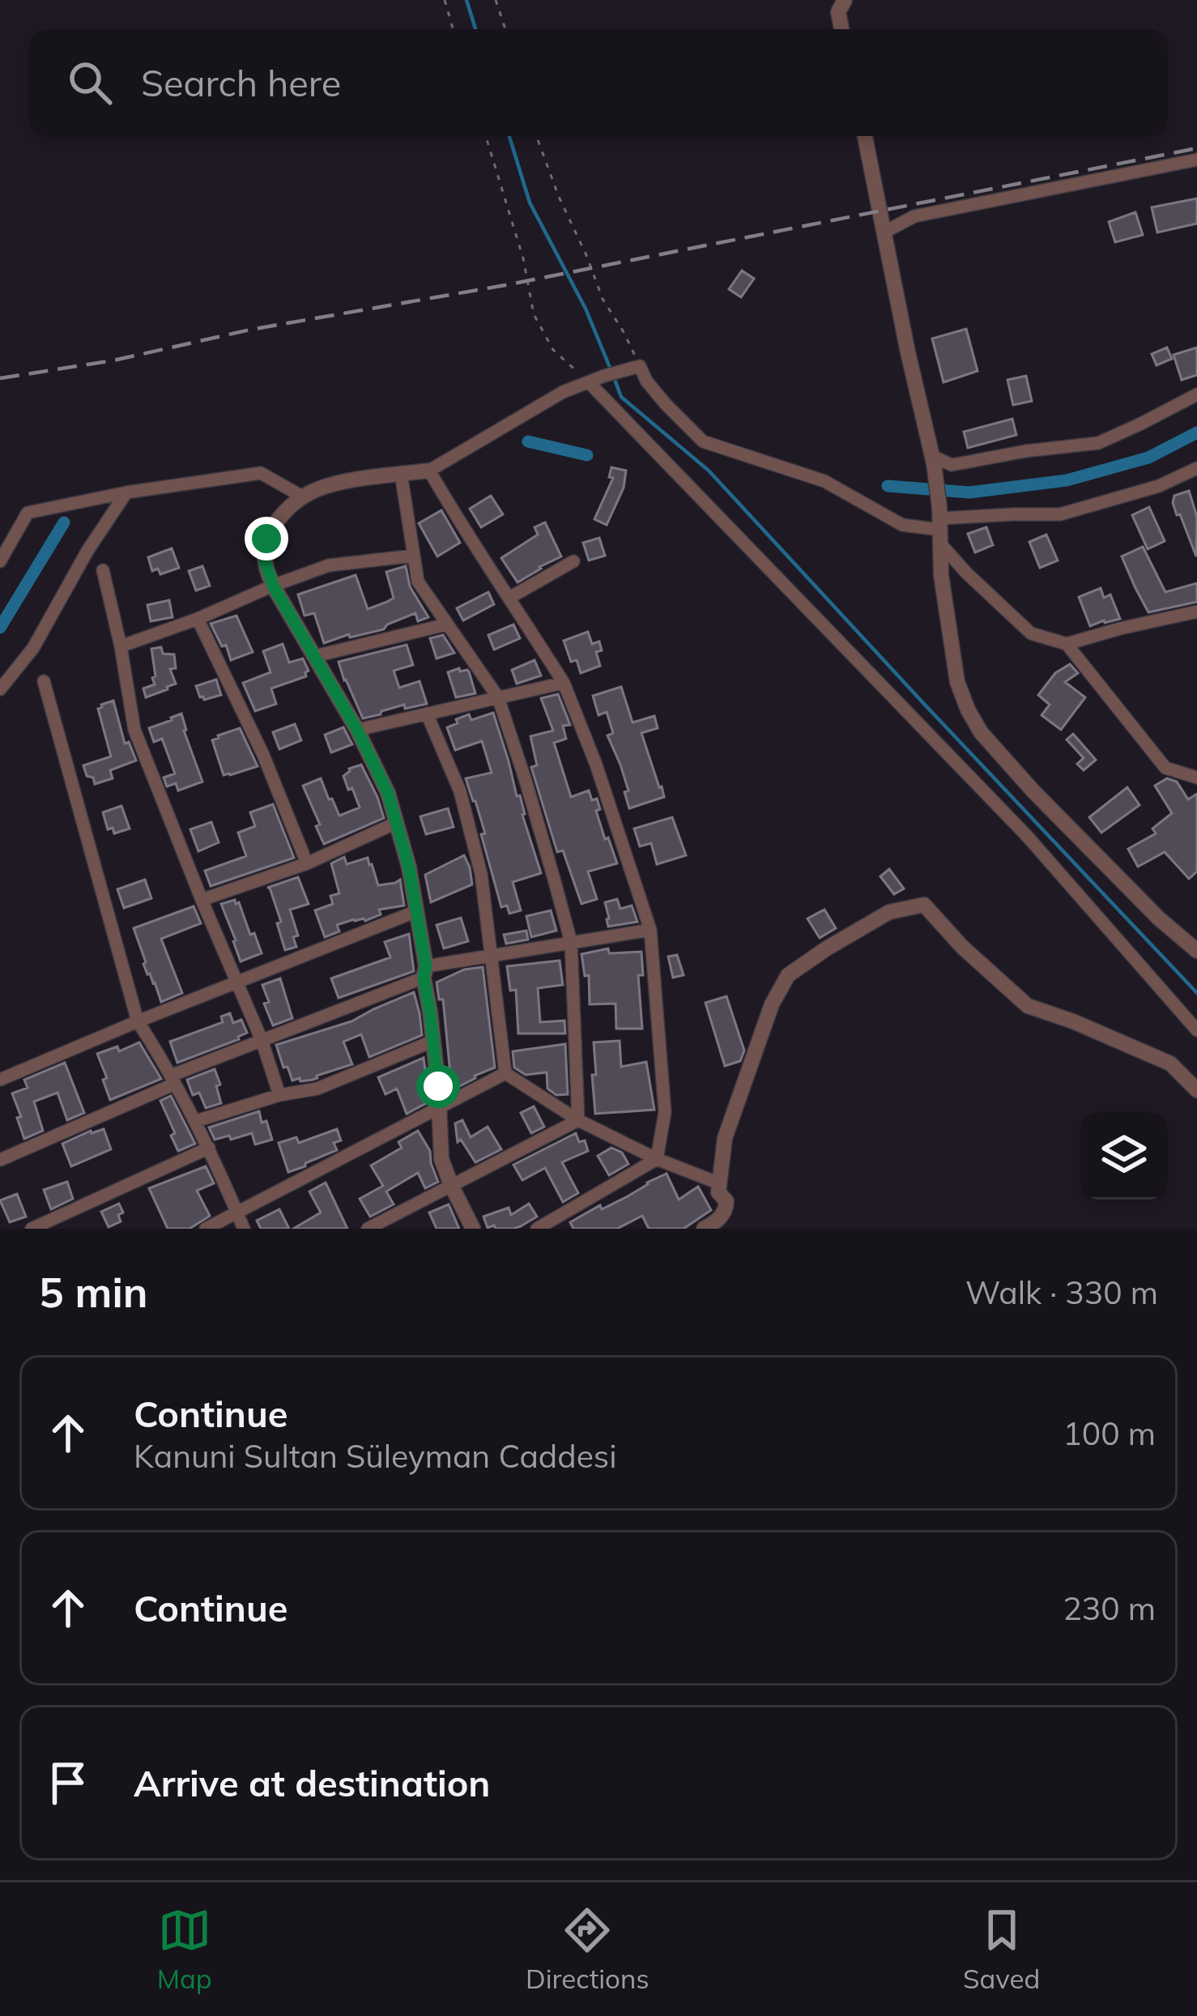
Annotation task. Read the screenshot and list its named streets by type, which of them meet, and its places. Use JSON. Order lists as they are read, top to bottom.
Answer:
{
  "page": {
    "search": "Search here",
    "heading": ["5 min", "Walk · 330 m"],
    "list": [
      ["Continue", "Kanuni Sultan Süleyman Caddesi", "100 m"],
      ["Continue", "230 m"],
      "Arrive at destination"
    ],
    "nav": ["Map", "Directions", "Saved"]
  }
}
